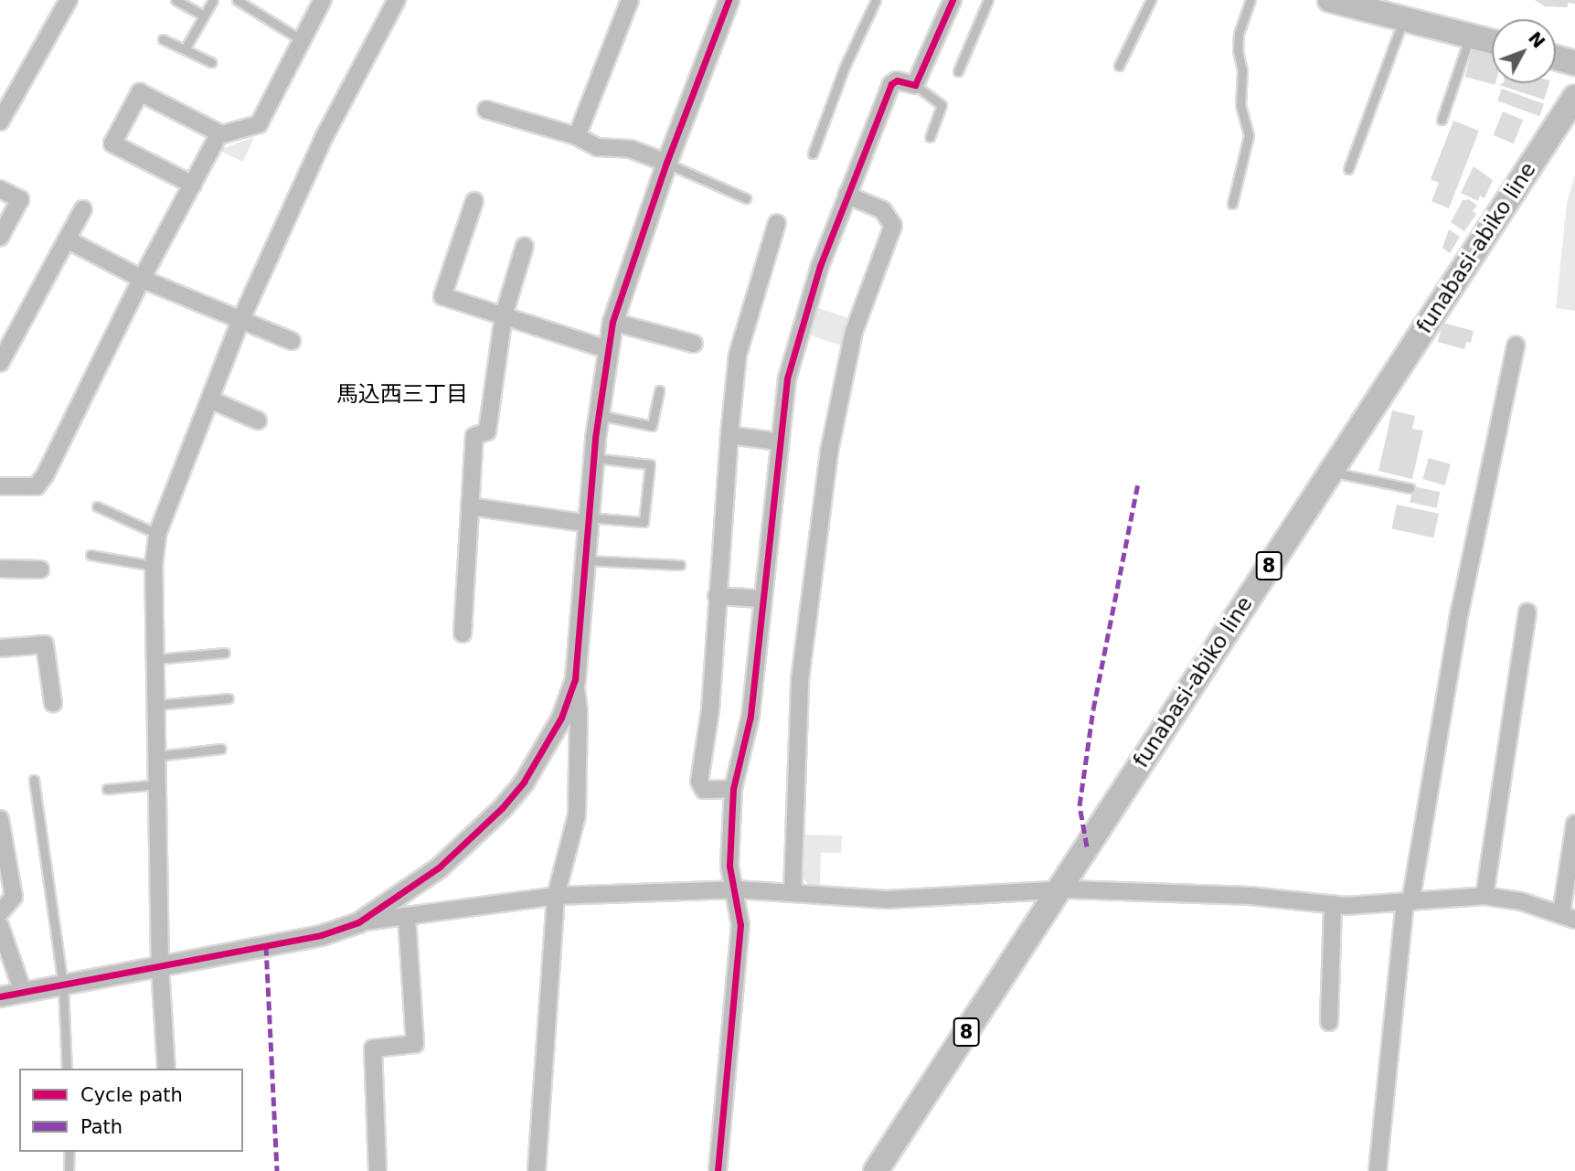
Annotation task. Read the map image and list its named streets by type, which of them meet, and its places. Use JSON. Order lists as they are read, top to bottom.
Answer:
{
  "streets": {
    "main road": ["funabasi-abiko line", "8"]
  },
  "districts": ["馬込西三丁目"],
  "legend": ["Cycle path", "Path"],
  "north": "top right"
}
